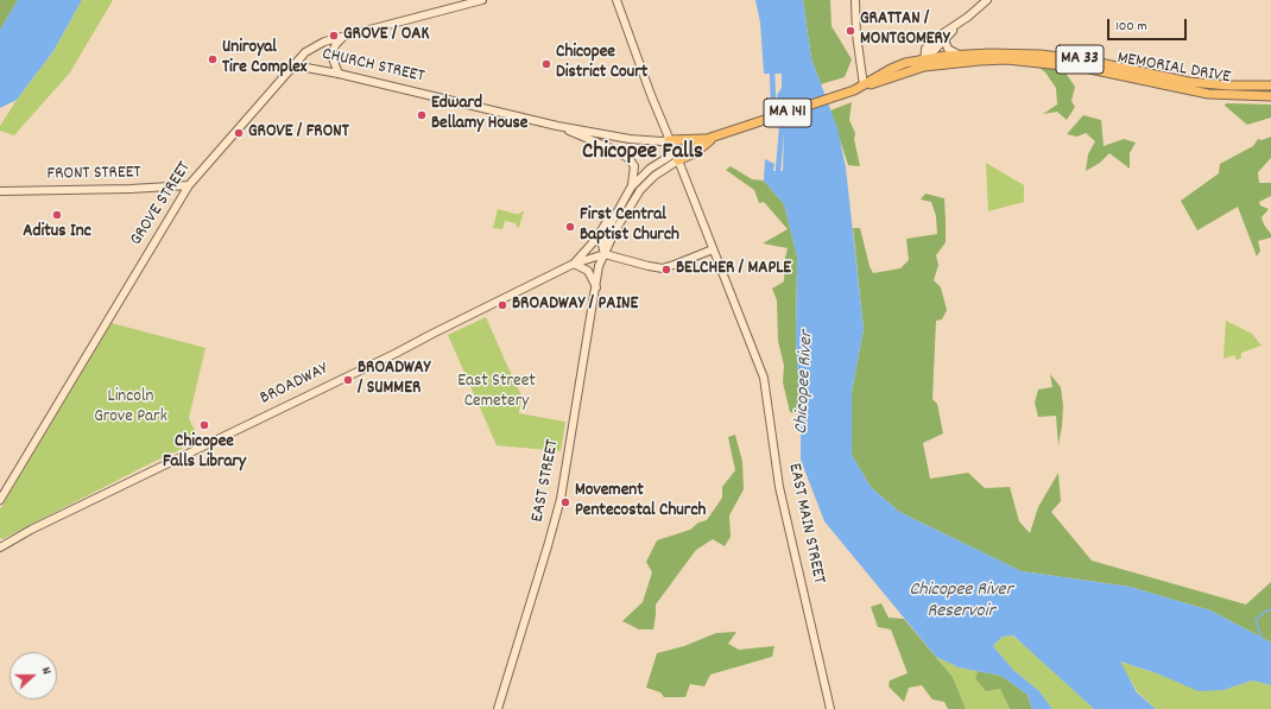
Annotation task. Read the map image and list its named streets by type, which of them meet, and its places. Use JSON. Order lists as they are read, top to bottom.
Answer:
{
  "streets": {
    "main road": [
      "MA 33",
      "CHURCH STREET",
      "MEMORIAL DRIVE",
      "MA 141",
      "FRONT STREET",
      "GROVE STREET",
      "BROADWAY",
      "EAST STREET",
      "EAST MAIN STREET"
    ]
  },
  "crossings": [
    ["CHURCH STREET", "GROVE STREET"],
    ["CHURCH STREET", "EAST MAIN STREET"],
    ["MEMORIAL DRIVE", "MA 141"],
    ["MA 141", "EAST MAIN STREET"],
    ["FRONT STREET", "GROVE STREET"],
    ["BROADWAY", "EAST STREET"]
  ],
  "districts": ["Chicopee Falls"],
  "water": ["Chicopee River", "Chicopee River Reservoir"],
  "parks": ["East Street Cemetery", "Lincoln Grove Park"],
  "places": [
    "GRATTAN / MONTGOMERY",
    "GROVE / OAK",
    "Uniroyal Tire Complex",
    "Chicopee District Court",
    "Edward Bellamy House",
    "GROVE / FRONT",
    "Aditus Inc",
    "First Central Baptist Church",
    "BELCHER / MAPLE",
    "BROADWAY / PAINE",
    "BROADWAY / SUMMER",
    "Chicopee Falls Library",
    "Movement Pentecostal Church"
  ],
  "scale_bar": "100 m",
  "north": "right"
}
